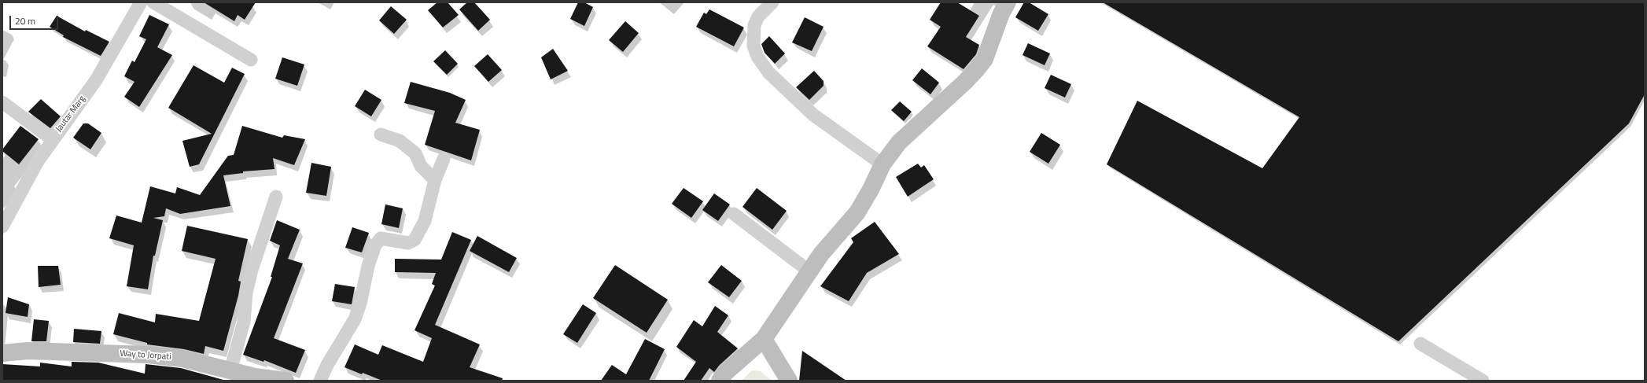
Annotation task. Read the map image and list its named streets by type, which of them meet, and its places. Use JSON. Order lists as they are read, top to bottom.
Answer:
{
  "streets": {
    "street": ["Jautar Marg", "Way to Jorpati"]
  },
  "scale_bar": "20 m"
}
